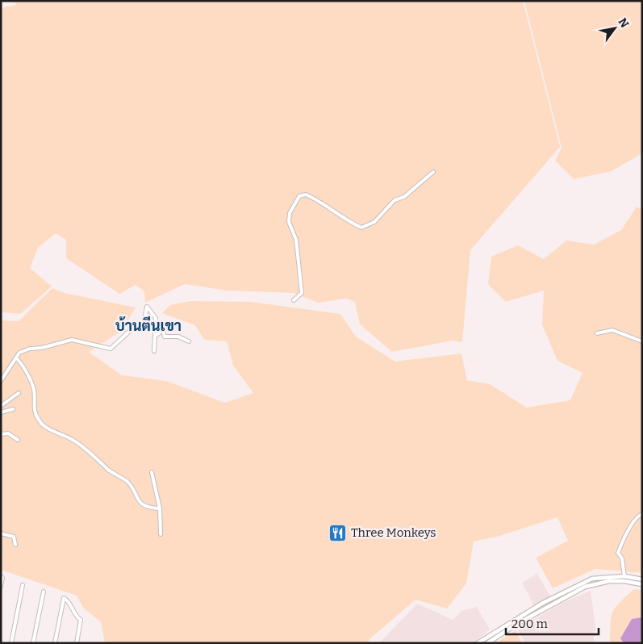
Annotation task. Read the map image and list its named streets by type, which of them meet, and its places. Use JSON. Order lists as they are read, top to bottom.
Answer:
{
  "districts": ["บ้านตีนเขา"],
  "places": {
    "restaurant": ["Three Monkeys"]
  },
  "scale_bar": "200 m",
  "north": "top right"
}
